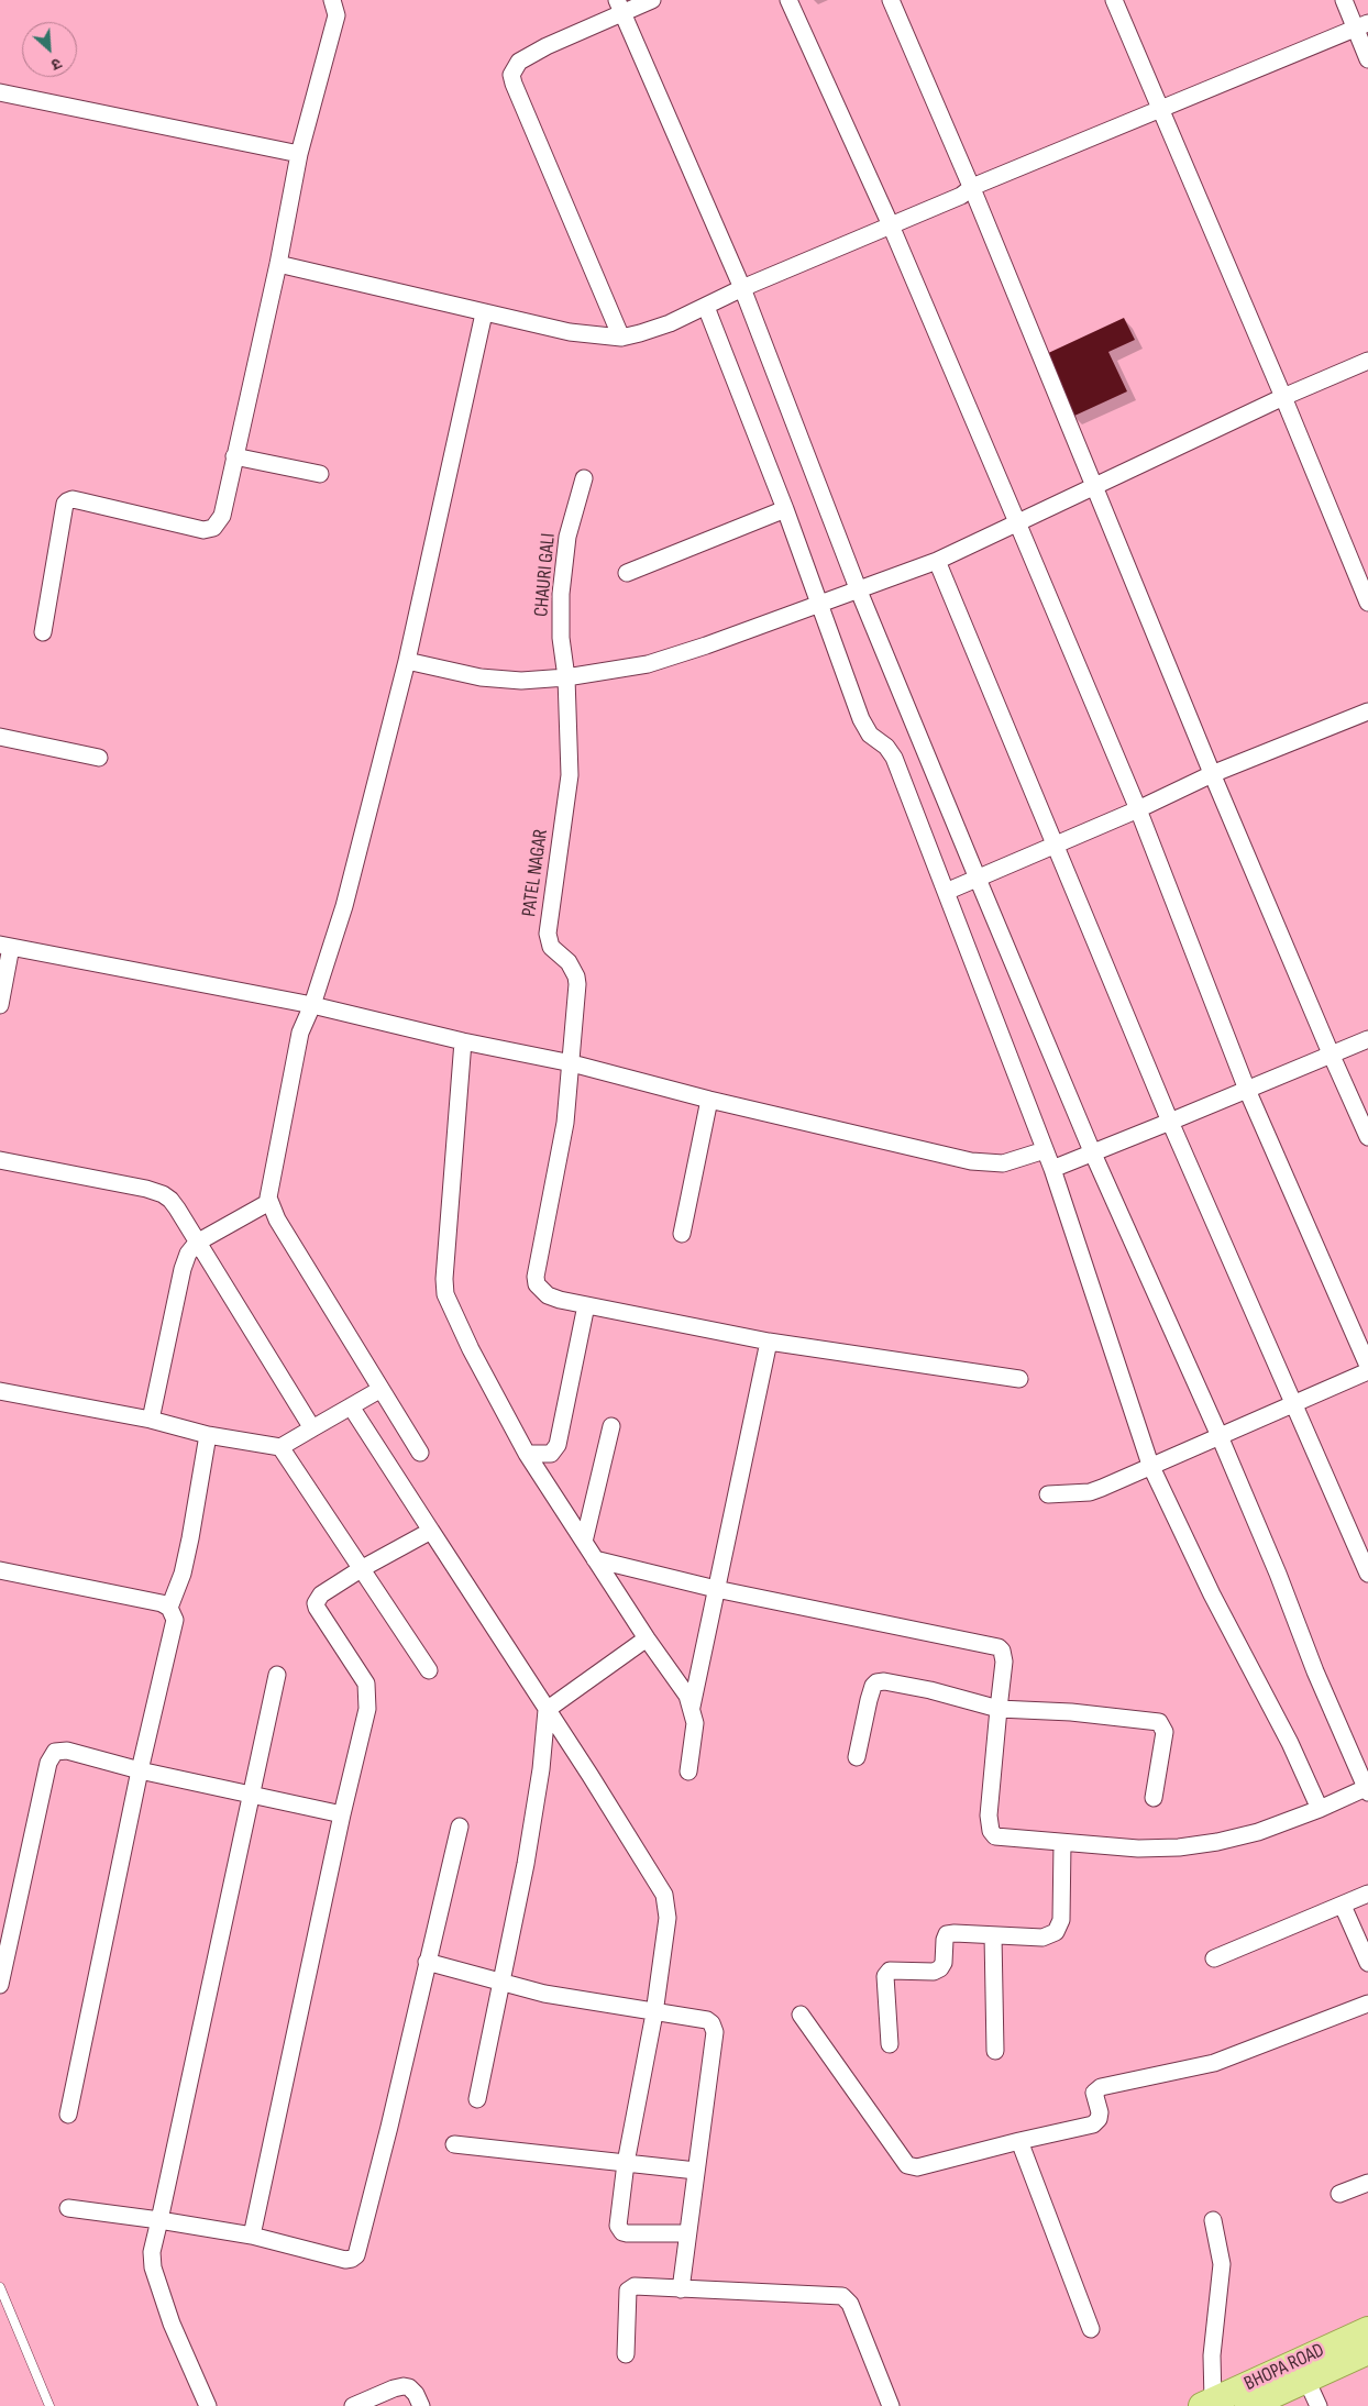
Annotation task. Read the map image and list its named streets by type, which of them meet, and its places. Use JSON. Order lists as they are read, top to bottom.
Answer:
{
  "streets": {
    "main road": ["BHOPA ROAD"],
    "street": ["CHAURI GALI", "PATEL NAGAR"]
  },
  "crossings": [
    ["CHAURI GALI", "PATEL NAGAR"]
  ],
  "north": "bottom right"
}
